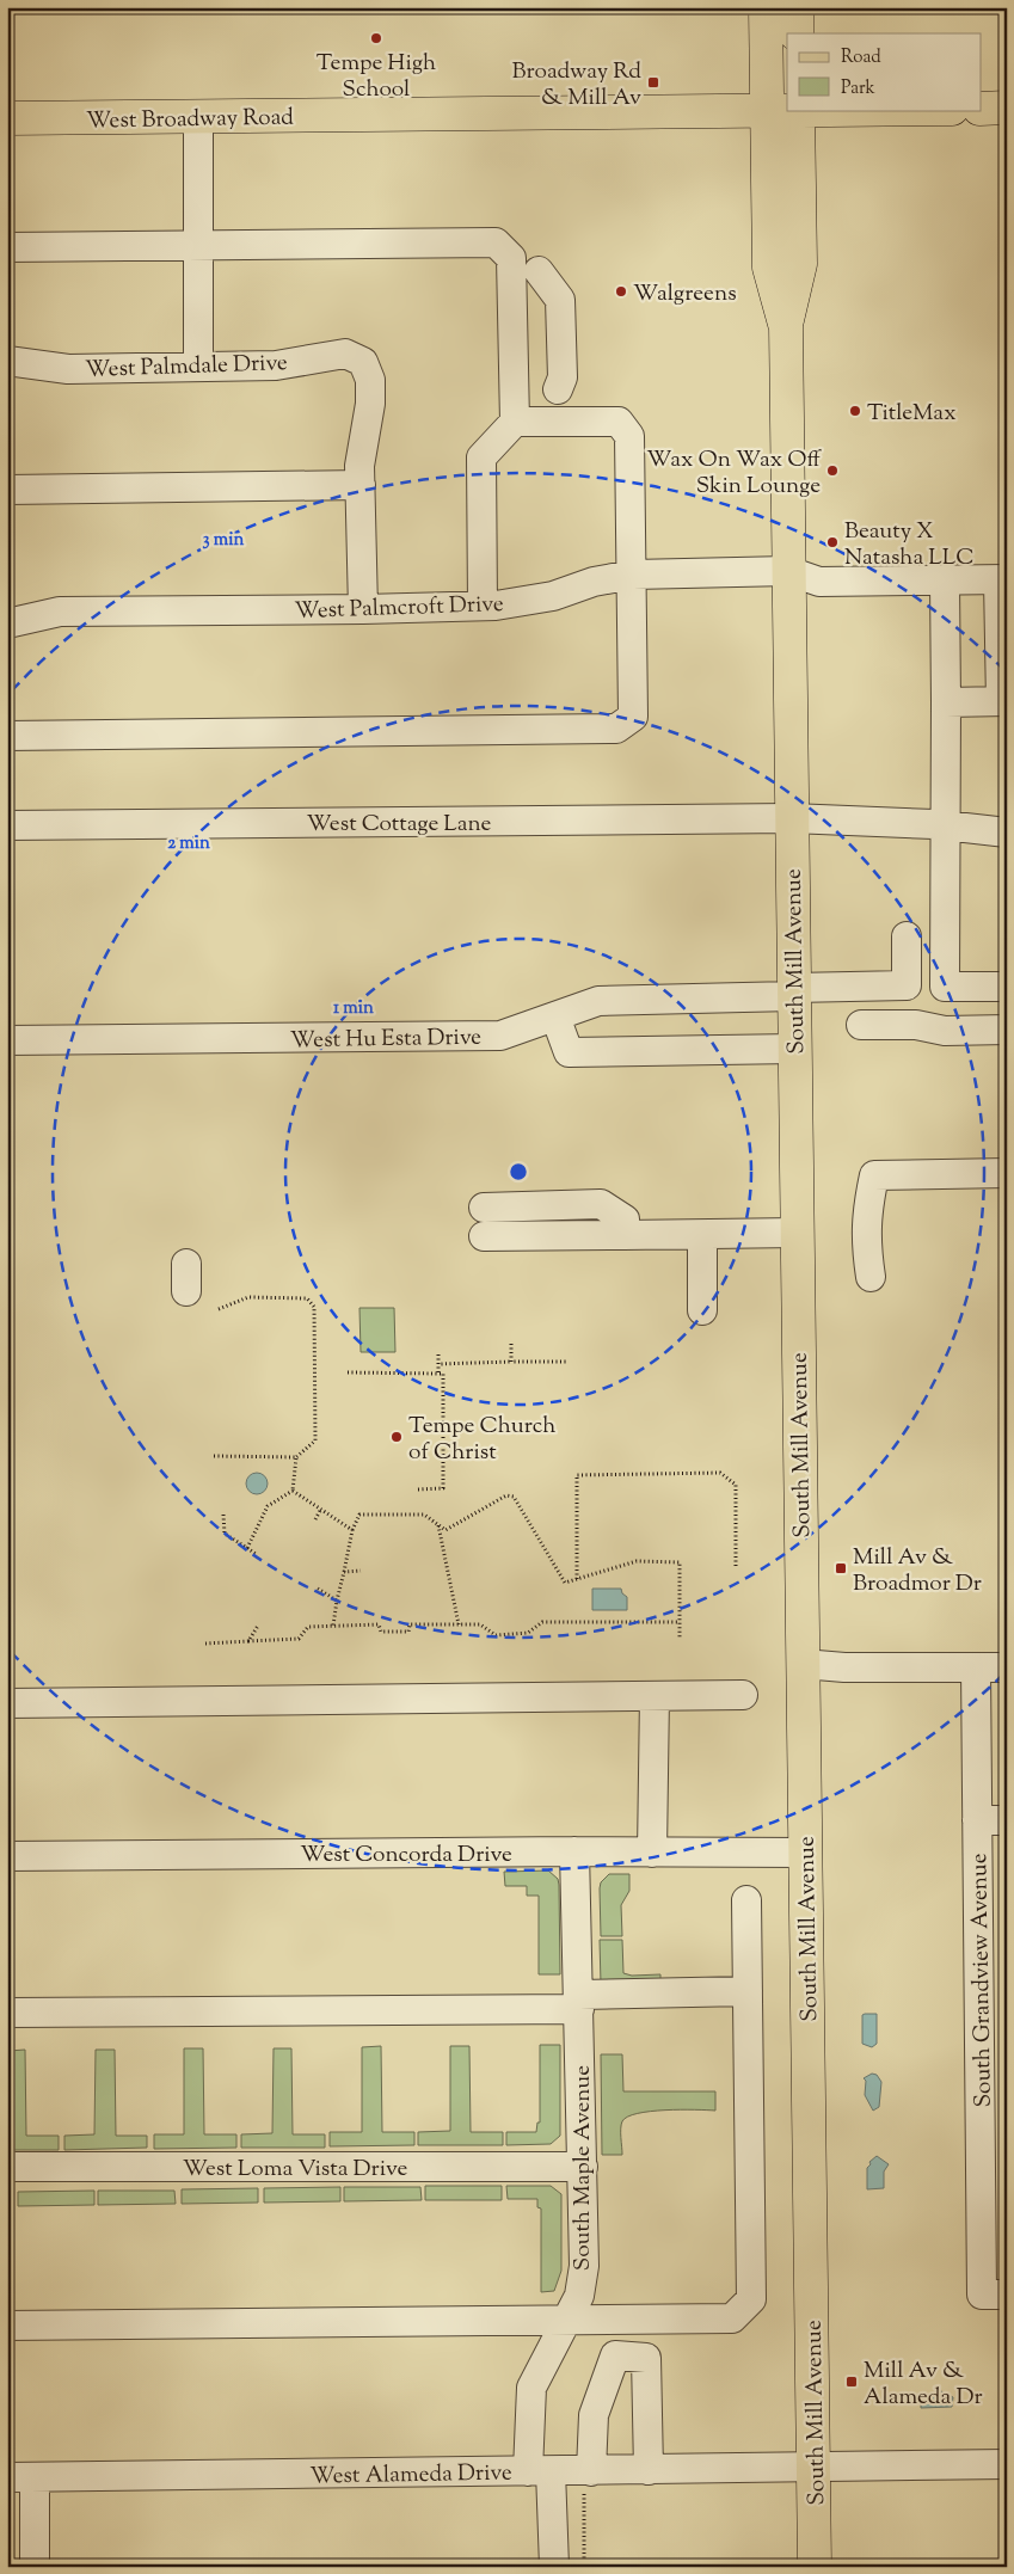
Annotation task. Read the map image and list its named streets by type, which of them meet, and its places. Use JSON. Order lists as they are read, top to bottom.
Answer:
{
  "streets": {
    "main road": ["West Broadway Road", "South Mill Avenue"],
    "street": [
      "West Palmdale Drive",
      "West Palmcroft Drive",
      "West Cottage Lane",
      "West Hu Esta Drive",
      "West Concorda Drive",
      "South Grandview Avenue",
      "West Loma Vista Drive",
      "South Maple Avenue",
      "West Alameda Drive"
    ]
  },
  "crossings": [
    ["West Broadway Road", "South Mill Avenue"],
    ["West Palmcroft Drive", "South Mill Avenue"],
    ["West Cottage Lane", "South Mill Avenue"],
    ["South Mill Avenue", "West Hu Esta Drive"],
    ["South Mill Avenue", "West Concorda Drive"],
    ["South Mill Avenue", "West Alameda Drive"],
    ["West Concorda Drive", "South Maple Avenue"],
    ["West Loma Vista Drive", "South Maple Avenue"],
    ["South Maple Avenue", "West Alameda Drive"]
  ],
  "places": {
    "other": [
      "Tempe High School",
      "Walgreens",
      "TitleMax",
      "Wax On Wax Off Skin Lounge",
      "Beauty X Natasha LLC",
      "Tempe Church of Christ"
    ],
    "transit": ["Broadway Rd & Mill Av", "Mill Av & Broadmor Dr", "Mill Av & Alameda Dr"]
  },
  "legend": ["Road", "Park"],
  "rings": ["3 min", "2 min", "1 min"]
}
